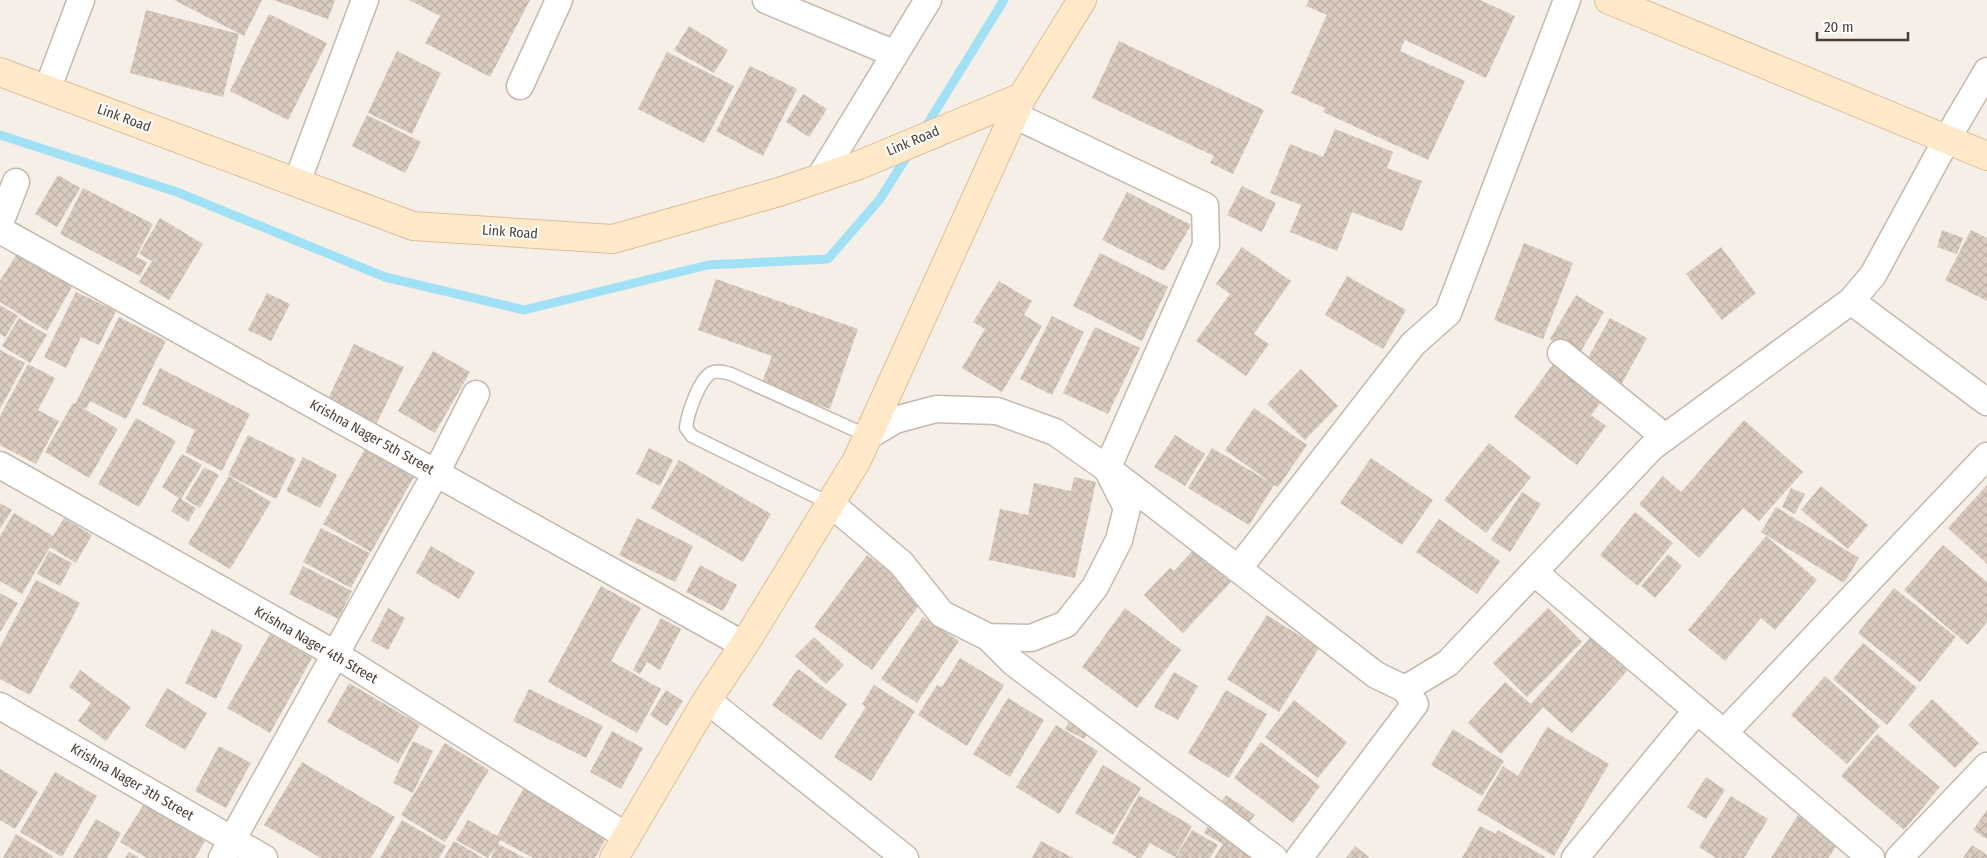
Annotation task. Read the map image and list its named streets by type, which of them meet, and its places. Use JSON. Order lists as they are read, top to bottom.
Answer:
{
  "streets": {
    "street": [
      "Link Road",
      "Krishna Nager 5th Street",
      "Krishna Nager 4th Street",
      "Krishna Nager 3th Street"
    ]
  },
  "scale_bar": "20 m"
}
